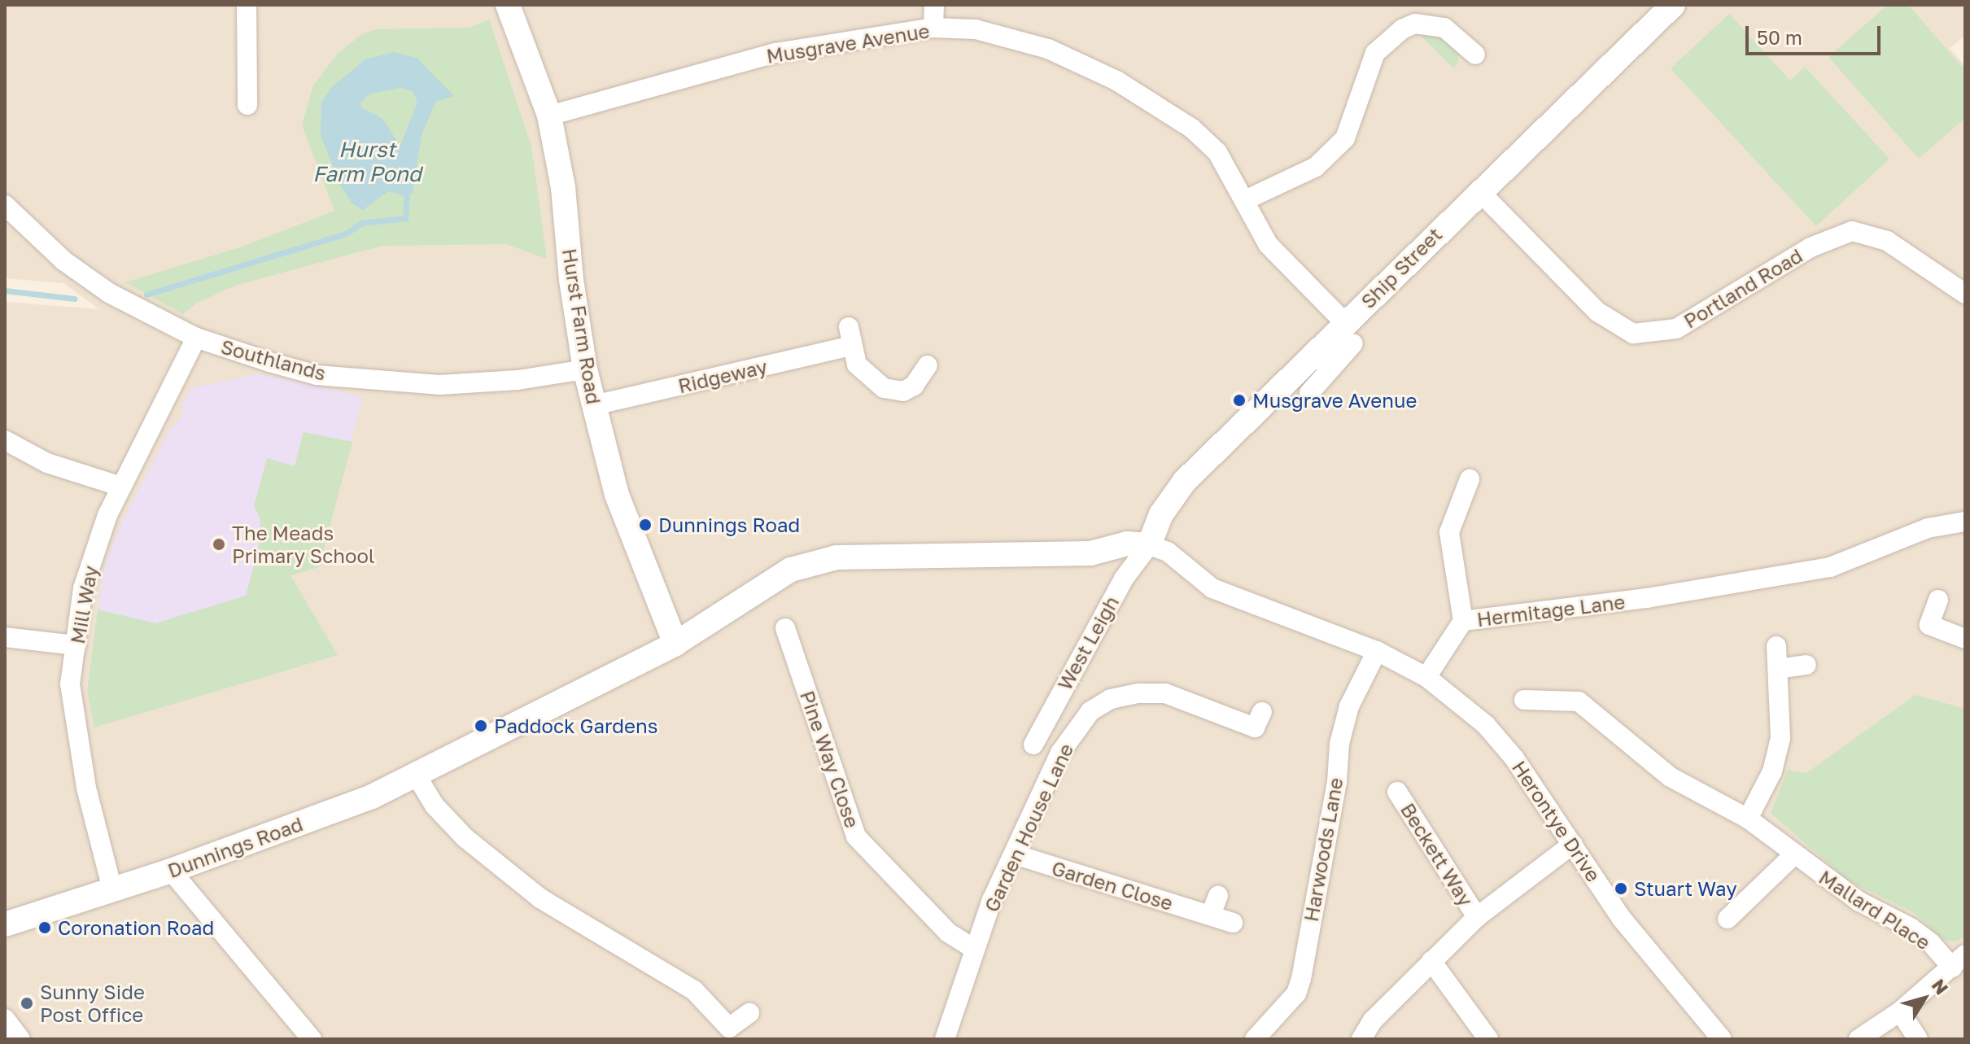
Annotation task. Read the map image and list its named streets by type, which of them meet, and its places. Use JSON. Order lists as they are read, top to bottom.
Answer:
{
  "streets": {
    "street": [
      "Musgrave Avenue",
      "Ship Street",
      "Portland Road",
      "Hurst Farm Road",
      "Southlands",
      "Ridgeway",
      "Mill Way",
      "Hermitage Lane",
      "West Leigh",
      "Pine Way Close",
      "Herontye Drive",
      "Garden House Lane",
      "Dunnings Road",
      "Harwoods Lane",
      "Beckett Way",
      "Garden Close",
      "Mallard Place"
    ]
  },
  "crossings": [
    ["Musgrave Avenue", "Ship Street"],
    ["Musgrave Avenue", "Hurst Farm Road"],
    ["Ship Street", "Portland Road"],
    ["Ship Street", "West Leigh"],
    ["Ship Street", "Dunnings Road"],
    ["Hurst Farm Road", "Southlands"],
    ["Hurst Farm Road", "Ridgeway"],
    ["Hurst Farm Road", "Dunnings Road"],
    ["Southlands", "Mill Way"],
    ["Mill Way", "Dunnings Road"],
    ["Hermitage Lane", "Herontye Drive"],
    ["West Leigh", "Dunnings Road"],
    ["Pine Way Close", "Garden House Lane"],
    ["Garden House Lane", "Garden Close"]
  ],
  "water": ["Hurst Farm Pond"],
  "places": [
    "Musgrave Avenue",
    "Dunnings Road",
    "The Meads Primary School",
    "Paddock Gardens",
    "Stuart Way",
    "Coronation Road",
    "Sunny Side Post Office"
  ],
  "scale_bar": "50 m",
  "north": "top right"
}
